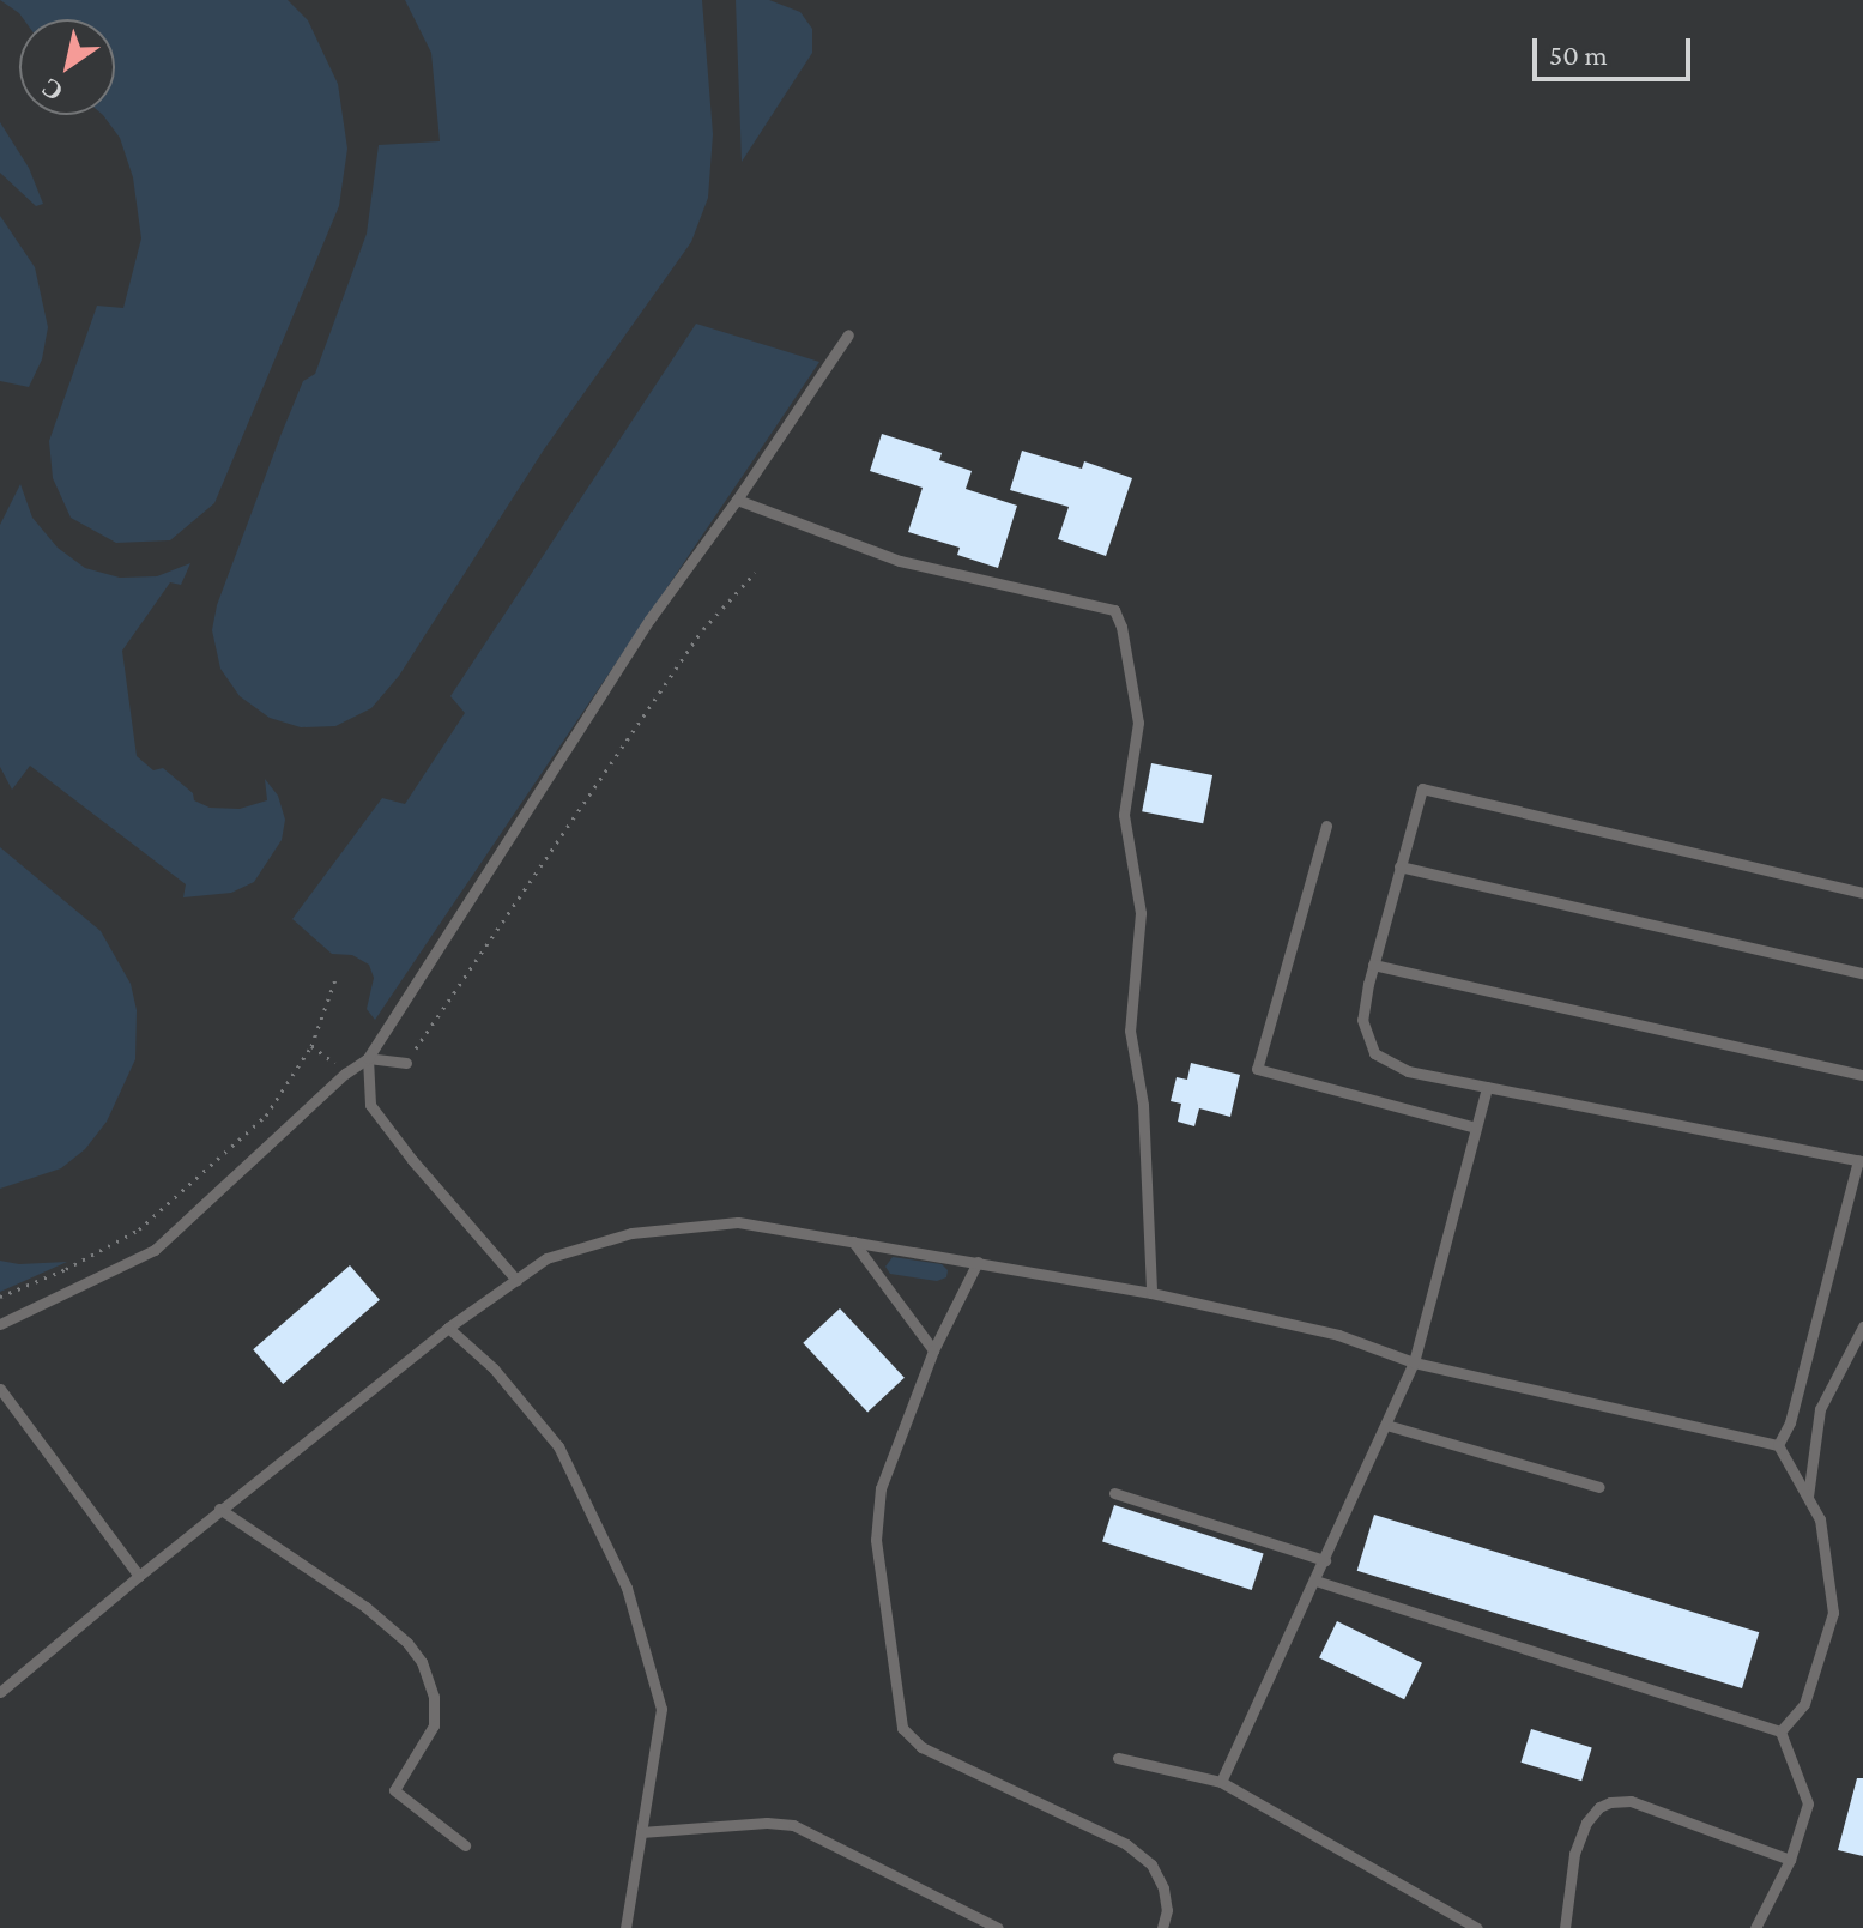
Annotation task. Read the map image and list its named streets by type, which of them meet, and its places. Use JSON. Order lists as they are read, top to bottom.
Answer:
{
  "scale_bar": "50 m",
  "north": "bottom left"
}
